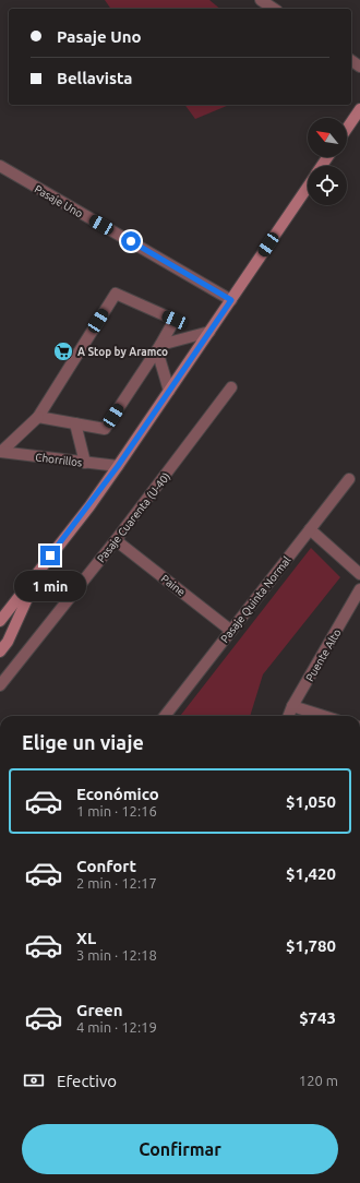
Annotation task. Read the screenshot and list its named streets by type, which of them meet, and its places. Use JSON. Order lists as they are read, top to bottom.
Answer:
{
  "streets": {
    "street": [
      "Pasaje Uno",
      "Chorrillos",
      "Pasaje Cuarenta (U-40)",
      "Paine",
      "Pasaje Quinta Normal",
      "Puente Alto"
    ]
  },
  "crossings": [
    ["Pasaje Cuarenta (U-40)", "Paine"],
    ["Paine", "Pasaje Quinta Normal"]
  ],
  "places": {
    "supermarket": ["A Stop by Aramco"]
  },
  "north": "top left",
  "page": {
    "banner": ["Pasaje Uno", "Bellavista"],
    "bubble": "1 min",
    "heading": "Elige un viaje",
    "list": [
      {
        "name": "Económico",
        "note": "1 min · 12:16",
        "value": "$1,050"
      },
      {
        "name": "Confort",
        "note": "2 min · 12:17",
        "value": "$1,420"
      },
      {
        "name": "XL",
        "note": "3 min · 12:18",
        "value": "$1,780"
      },
      {
        "name": "Green",
        "note": "4 min · 12:19",
        "value": "$743"
      }
    ],
    "pay": ["Efectivo", "120 m"],
    "buttons": "Confirmar"
  }
}
